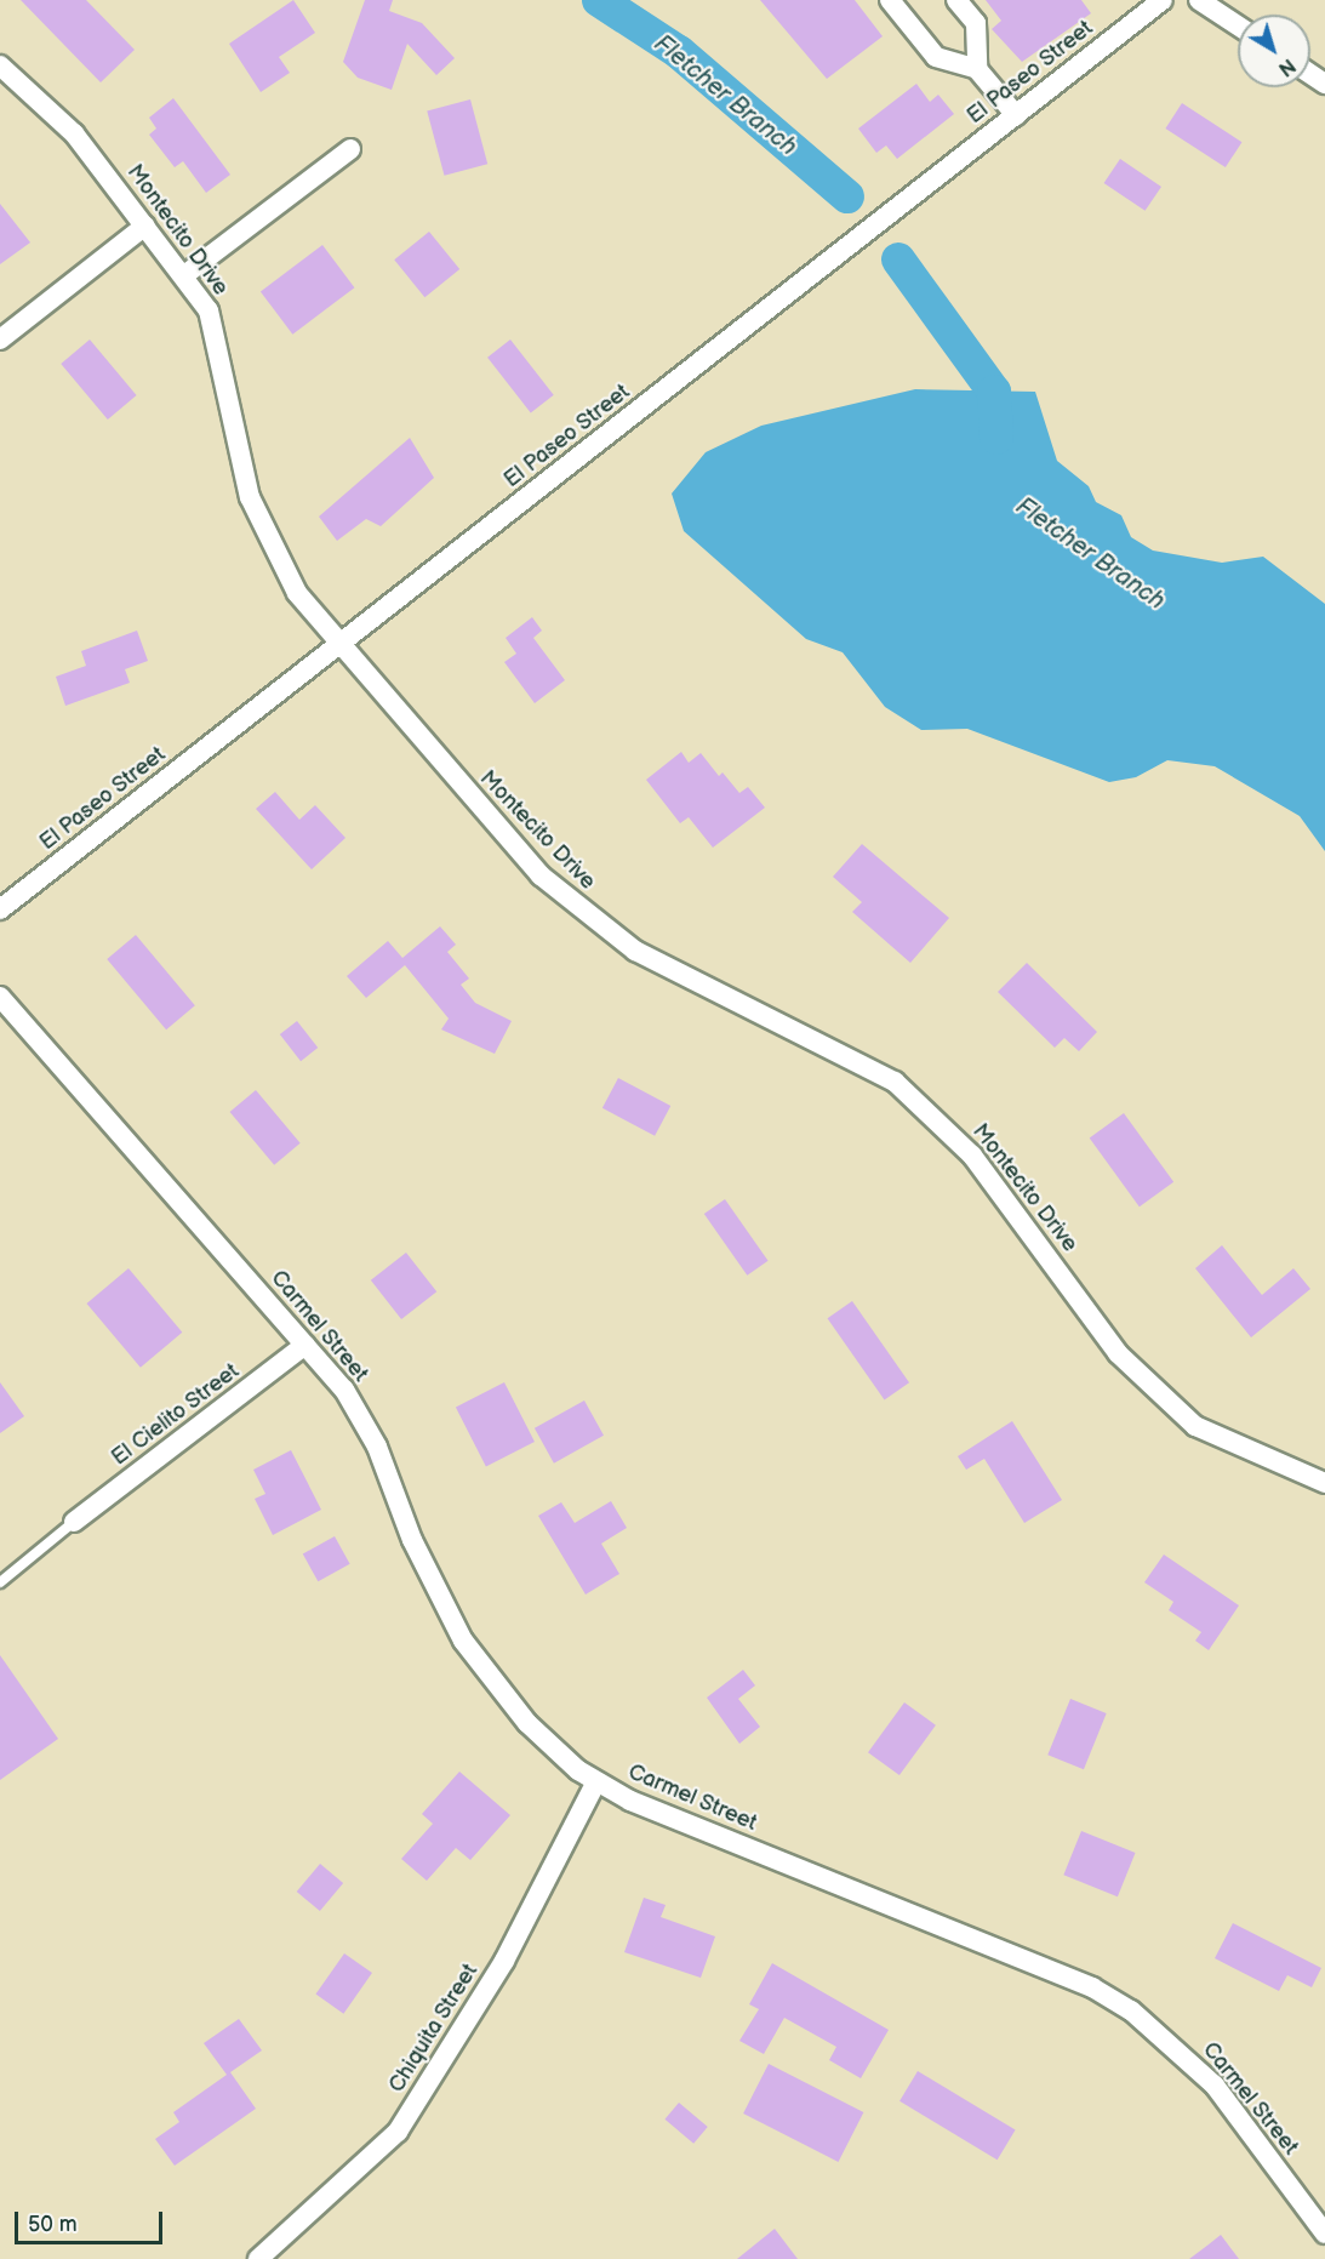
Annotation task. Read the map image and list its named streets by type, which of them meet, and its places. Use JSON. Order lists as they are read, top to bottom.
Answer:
{
  "streets": {
    "street": [
      "El Paseo Street",
      "Montecito Drive",
      "Carmel Street",
      "El Cielito Street",
      "Chiquita Street"
    ]
  },
  "crossings": [
    ["El Paseo Street", "Montecito Drive"],
    ["Carmel Street", "El Cielito Street"],
    ["Carmel Street", "Chiquita Street"]
  ],
  "water": ["Fletcher Branch"],
  "scale_bar": "50 m",
  "north": "bottom right"
}
